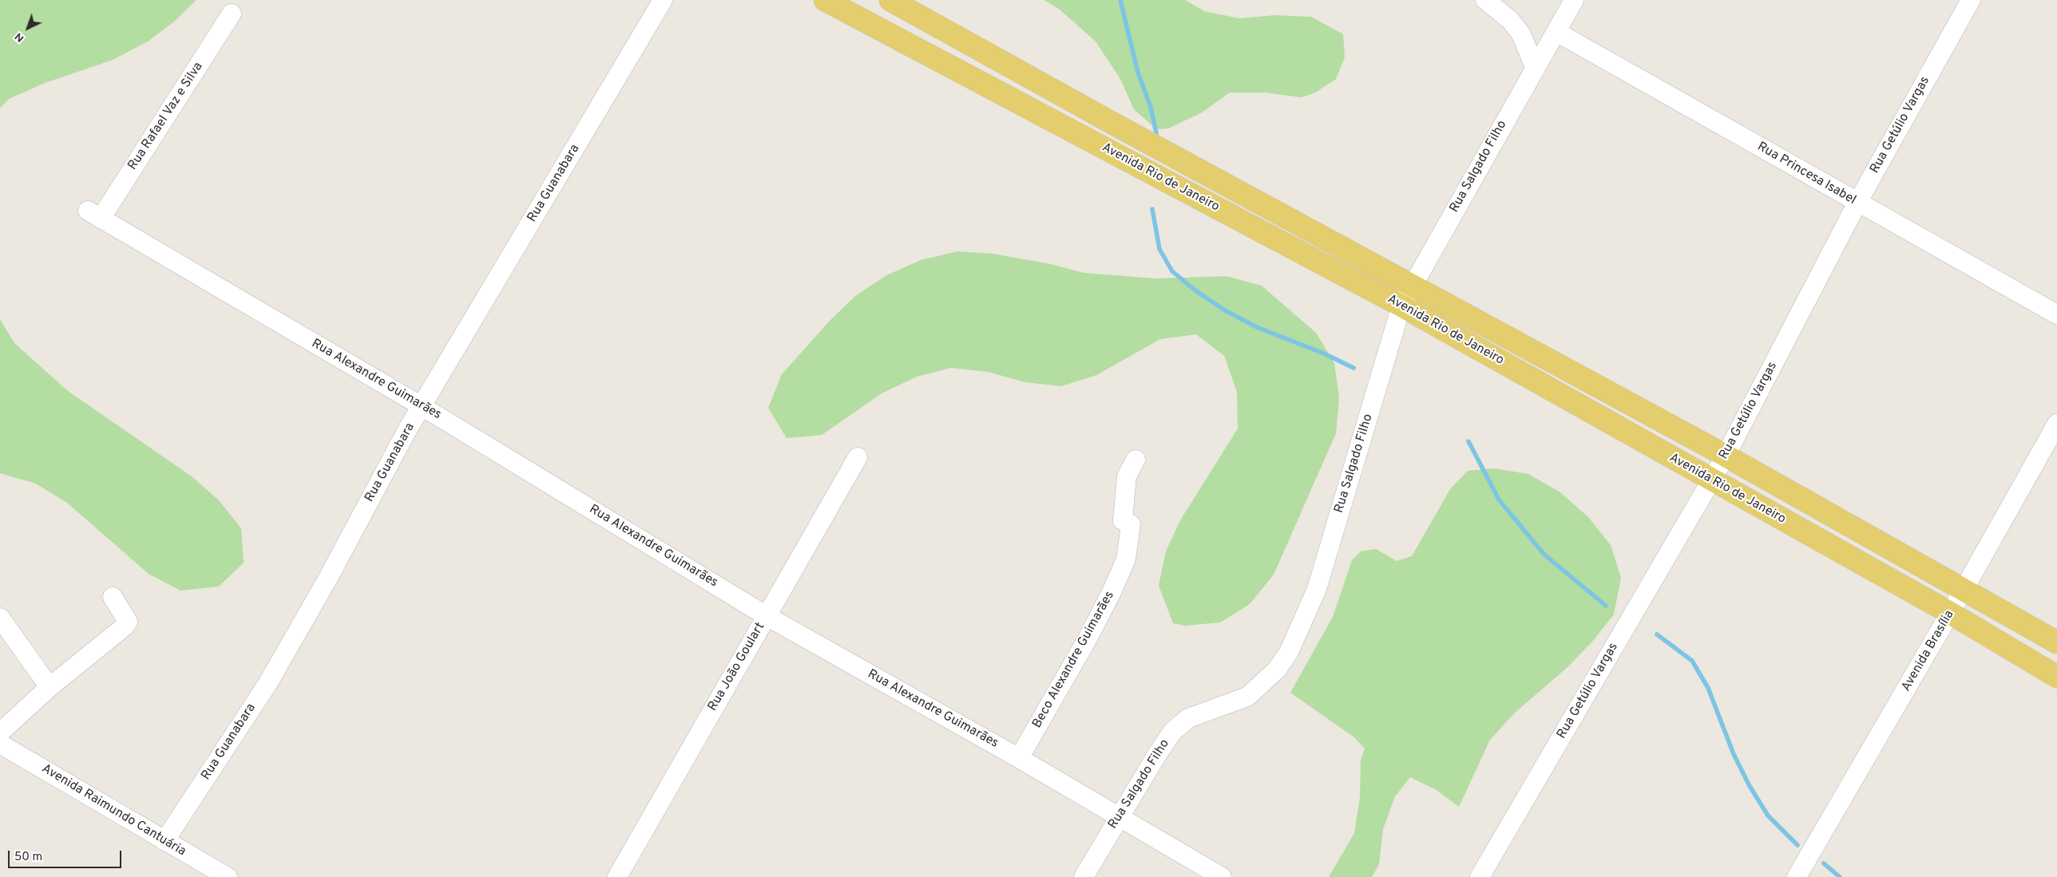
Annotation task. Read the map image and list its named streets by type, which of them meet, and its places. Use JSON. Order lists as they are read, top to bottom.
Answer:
{
  "streets": {
    "main road": ["Avenida Rio de Janeiro"],
    "street": [
      "Rua Rafael Vaz e Silva",
      "Rua Getúlio Vargas",
      "Rua Salgado Filho",
      "Rua Princesa Isabel",
      "Rua Guanabara",
      "Rua Alexandre Guimarães",
      "Avenida Brasília",
      "Beco Alexandre Guimarães",
      "Rua João Goulart",
      "Avenida Raimundo Cantuária"
    ]
  },
  "crossings": [
    ["Rua Rafael Vaz e Silva", "Rua Alexandre Guimarães"],
    ["Rua Getúlio Vargas", "Rua Princesa Isabel"],
    ["Rua Getúlio Vargas", "Avenida Rio de Janeiro"],
    ["Rua Salgado Filho", "Rua Princesa Isabel"],
    ["Rua Salgado Filho", "Avenida Rio de Janeiro"],
    ["Rua Salgado Filho", "Rua Alexandre Guimarães"],
    ["Avenida Rio de Janeiro", "Avenida Brasília"],
    ["Rua Guanabara", "Rua Alexandre Guimarães"],
    ["Rua Guanabara", "Avenida Raimundo Cantuária"],
    ["Rua Alexandre Guimarães", "Beco Alexandre Guimarães"],
    ["Rua Alexandre Guimarães", "Rua João Goulart"]
  ],
  "scale_bar": "50 m",
  "north": "bottom left"
}
